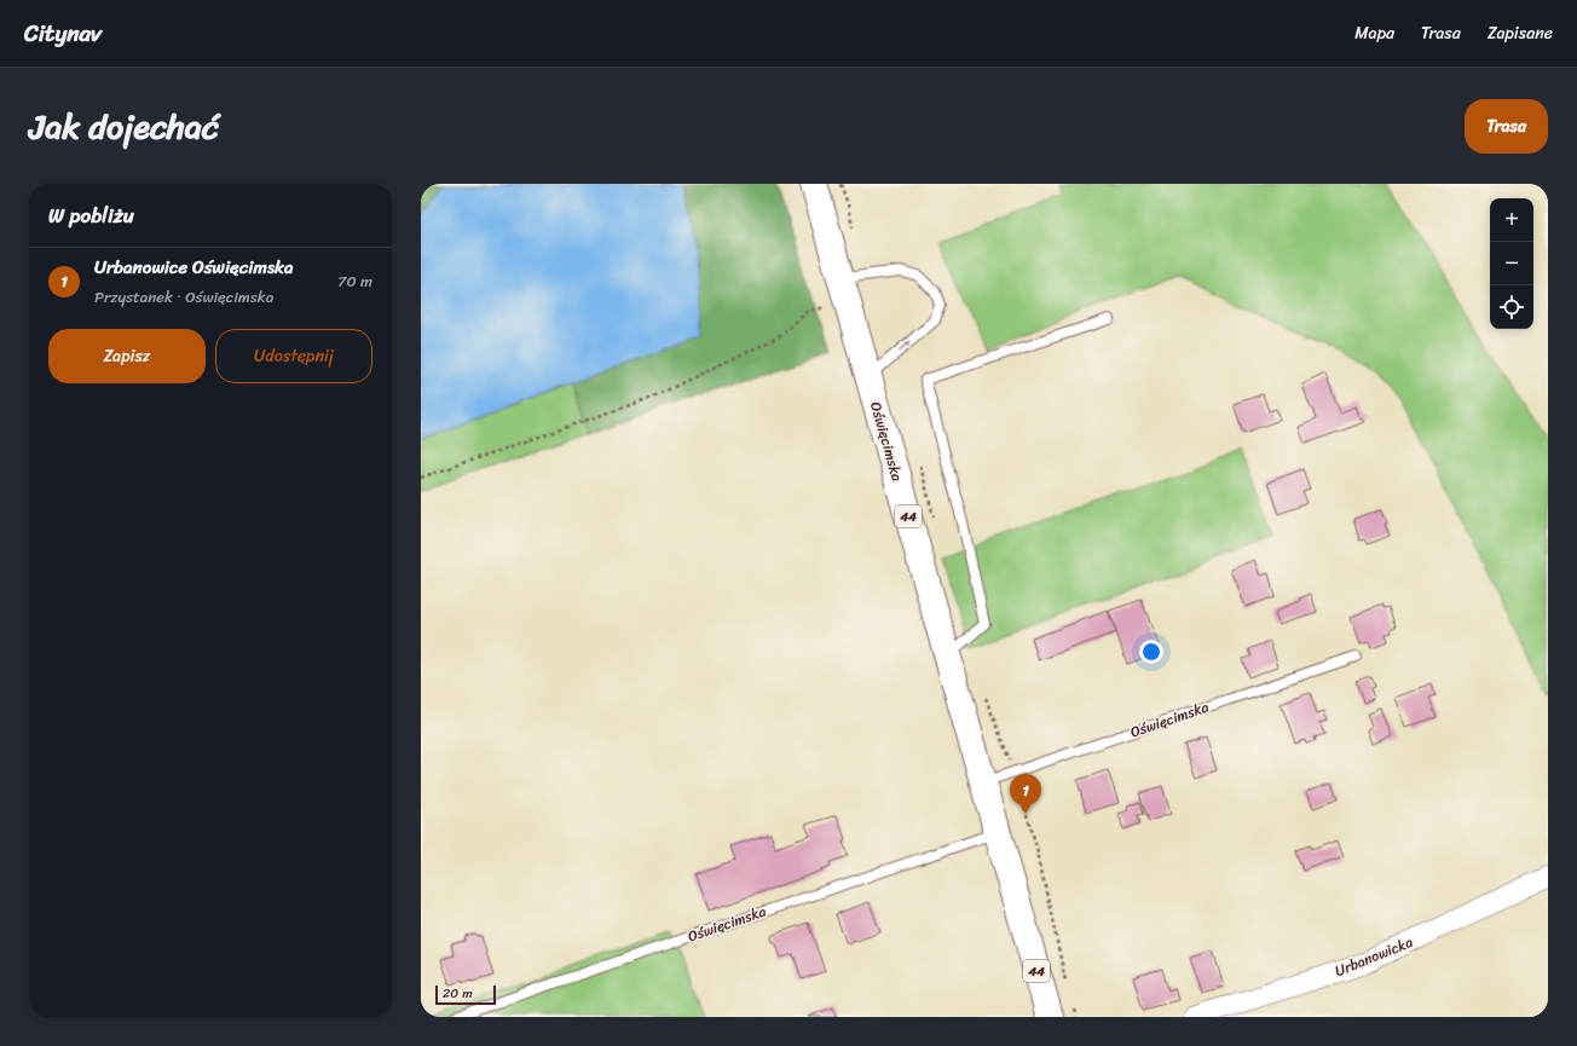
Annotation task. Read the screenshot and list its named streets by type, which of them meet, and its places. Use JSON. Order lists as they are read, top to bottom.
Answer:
{
  "streets": {
    "highway": ["Oświęcimska", "44"],
    "street": ["Urbanowicka"]
  },
  "scale_bar": "20 m",
  "page": {
    "header": "Citynav",
    "nav": ["Mapa", "Trasa", "Zapisane"],
    "title": "Jak dojechać",
    "buttons": [
      "Trasa",
      ["Zapisz", "Udostępnij"]
    ],
    "heading": "W pobliżu",
    "map_buttons": ["+", "−"],
    "list": [
      {
        "mark": "1",
        "name": "Urbanowice Oświęcimska",
        "note": "Przystanek · Oświęcimska",
        "value": "70 m"
      }
    ],
    "pins": "1",
    "scale": "20 m"
  }
}
